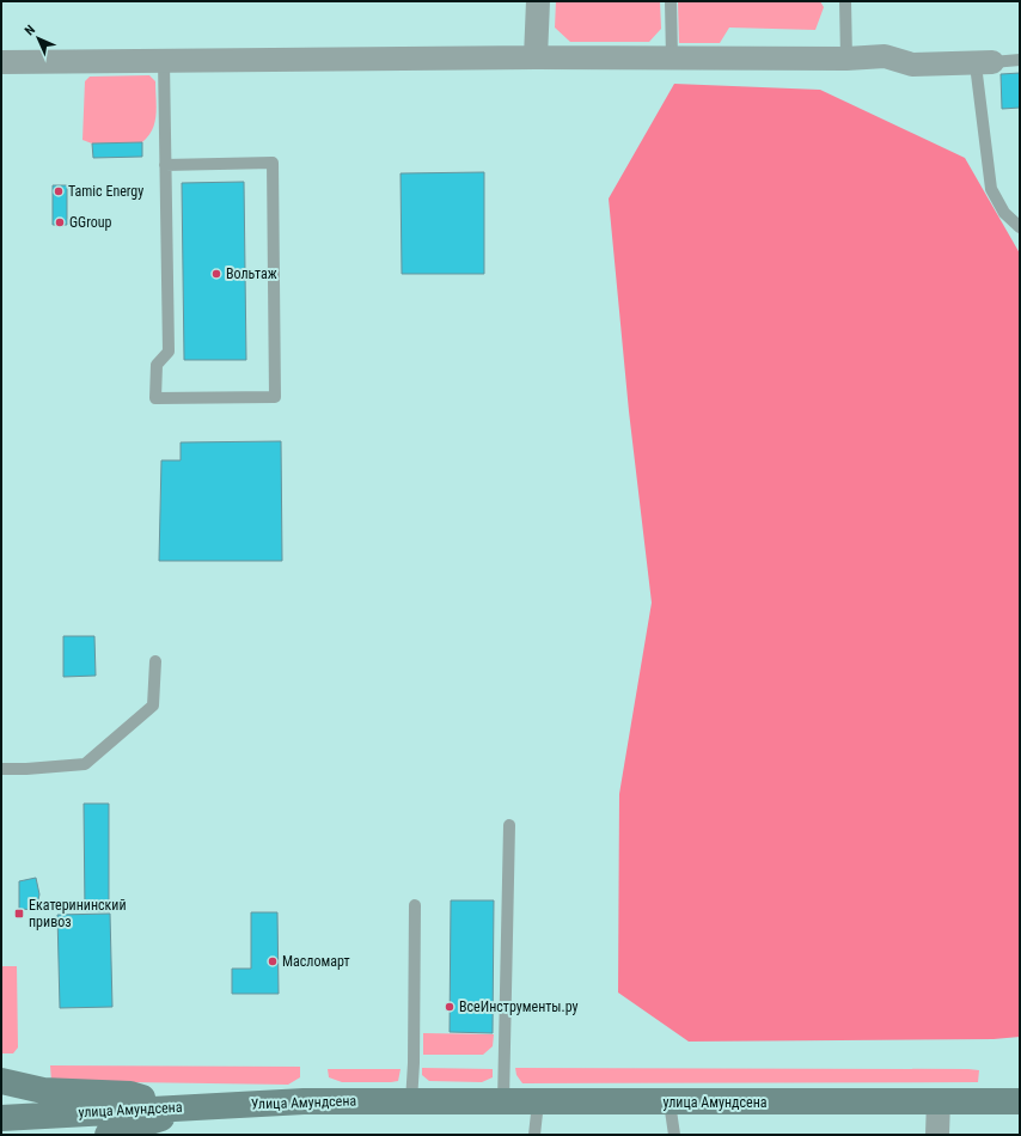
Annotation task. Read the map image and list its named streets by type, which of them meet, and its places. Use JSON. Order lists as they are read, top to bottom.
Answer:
{
  "streets": {
    "street": ["Улица Амундсена", "улица Амундсена"]
  },
  "crossings": [
    ["Улица Амундсена", "улица Амундсена"]
  ],
  "places": {
    "other": [
      "Tamic Energy",
      "GGroup",
      "Вольтаж",
      "Масломарт",
      "ВсеИнструменты.ру"
    ],
    "transit": ["Екатерининский привоз"]
  },
  "north": "top left"
}
